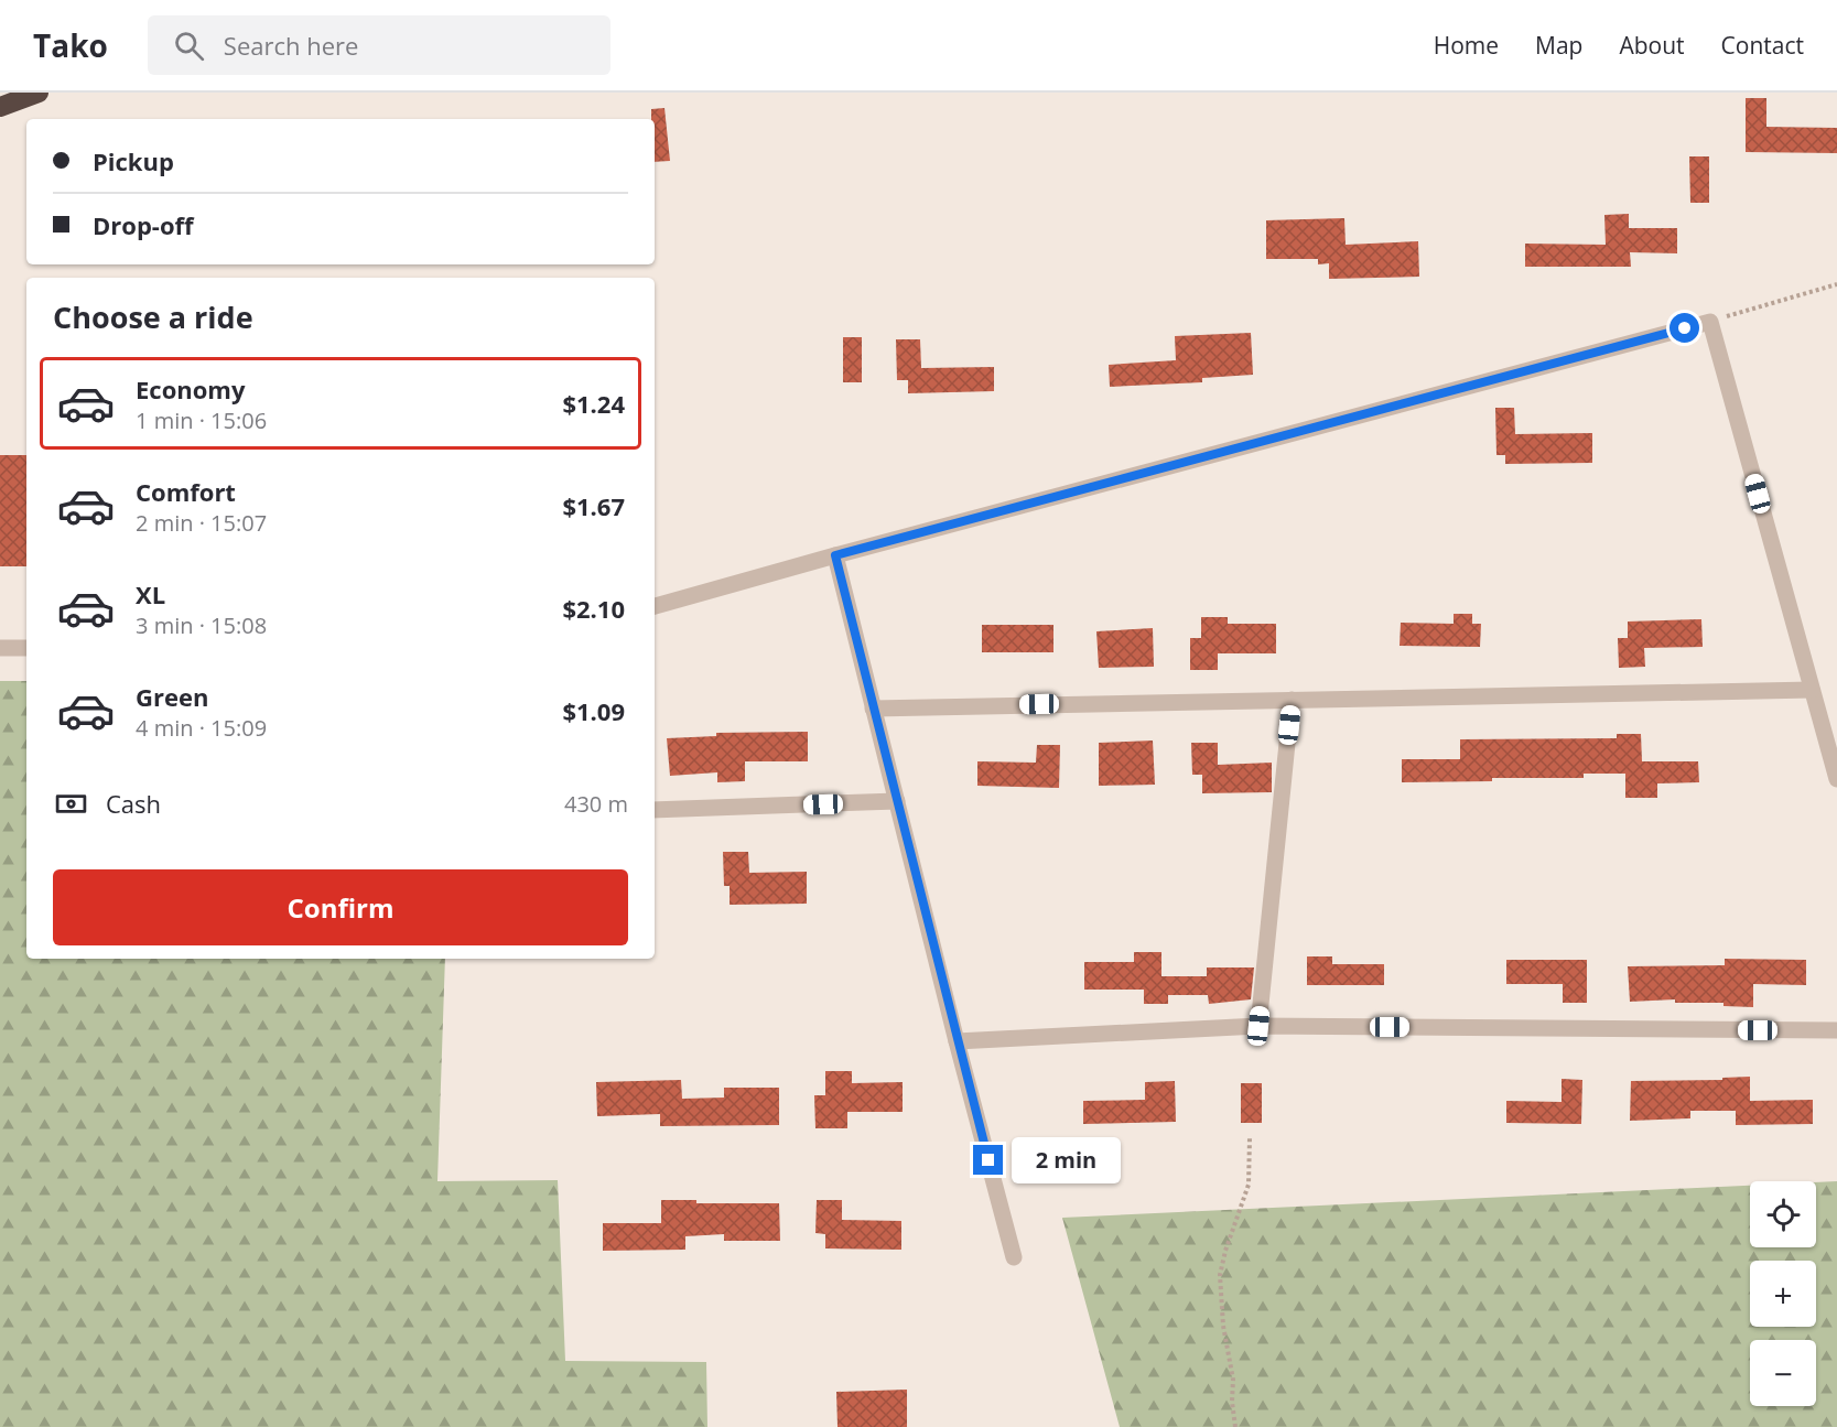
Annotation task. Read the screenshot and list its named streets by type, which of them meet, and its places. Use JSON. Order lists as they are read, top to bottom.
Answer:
{
  "page": {
    "header": "Tako",
    "search": "Search here",
    "nav": [
      "Home",
      "Map",
      "About",
      "Contact"
    ],
    "banner": ["Pickup", "Drop-off"],
    "heading": "Choose a ride",
    "list": [
      {
        "name": "Economy",
        "note": "1 min · 15:06",
        "value": "$1.24"
      },
      {
        "name": "Comfort",
        "note": "2 min · 15:07",
        "value": "$1.67"
      },
      {
        "name": "XL",
        "note": "3 min · 15:08",
        "value": "$2.10"
      },
      {
        "name": "Green",
        "note": "4 min · 15:09",
        "value": "$1.09"
      }
    ],
    "pay": ["Cash", "430 m"],
    "buttons": "Confirm",
    "bubble": "2 min",
    "map_buttons": ["+", "−"]
  }
}
